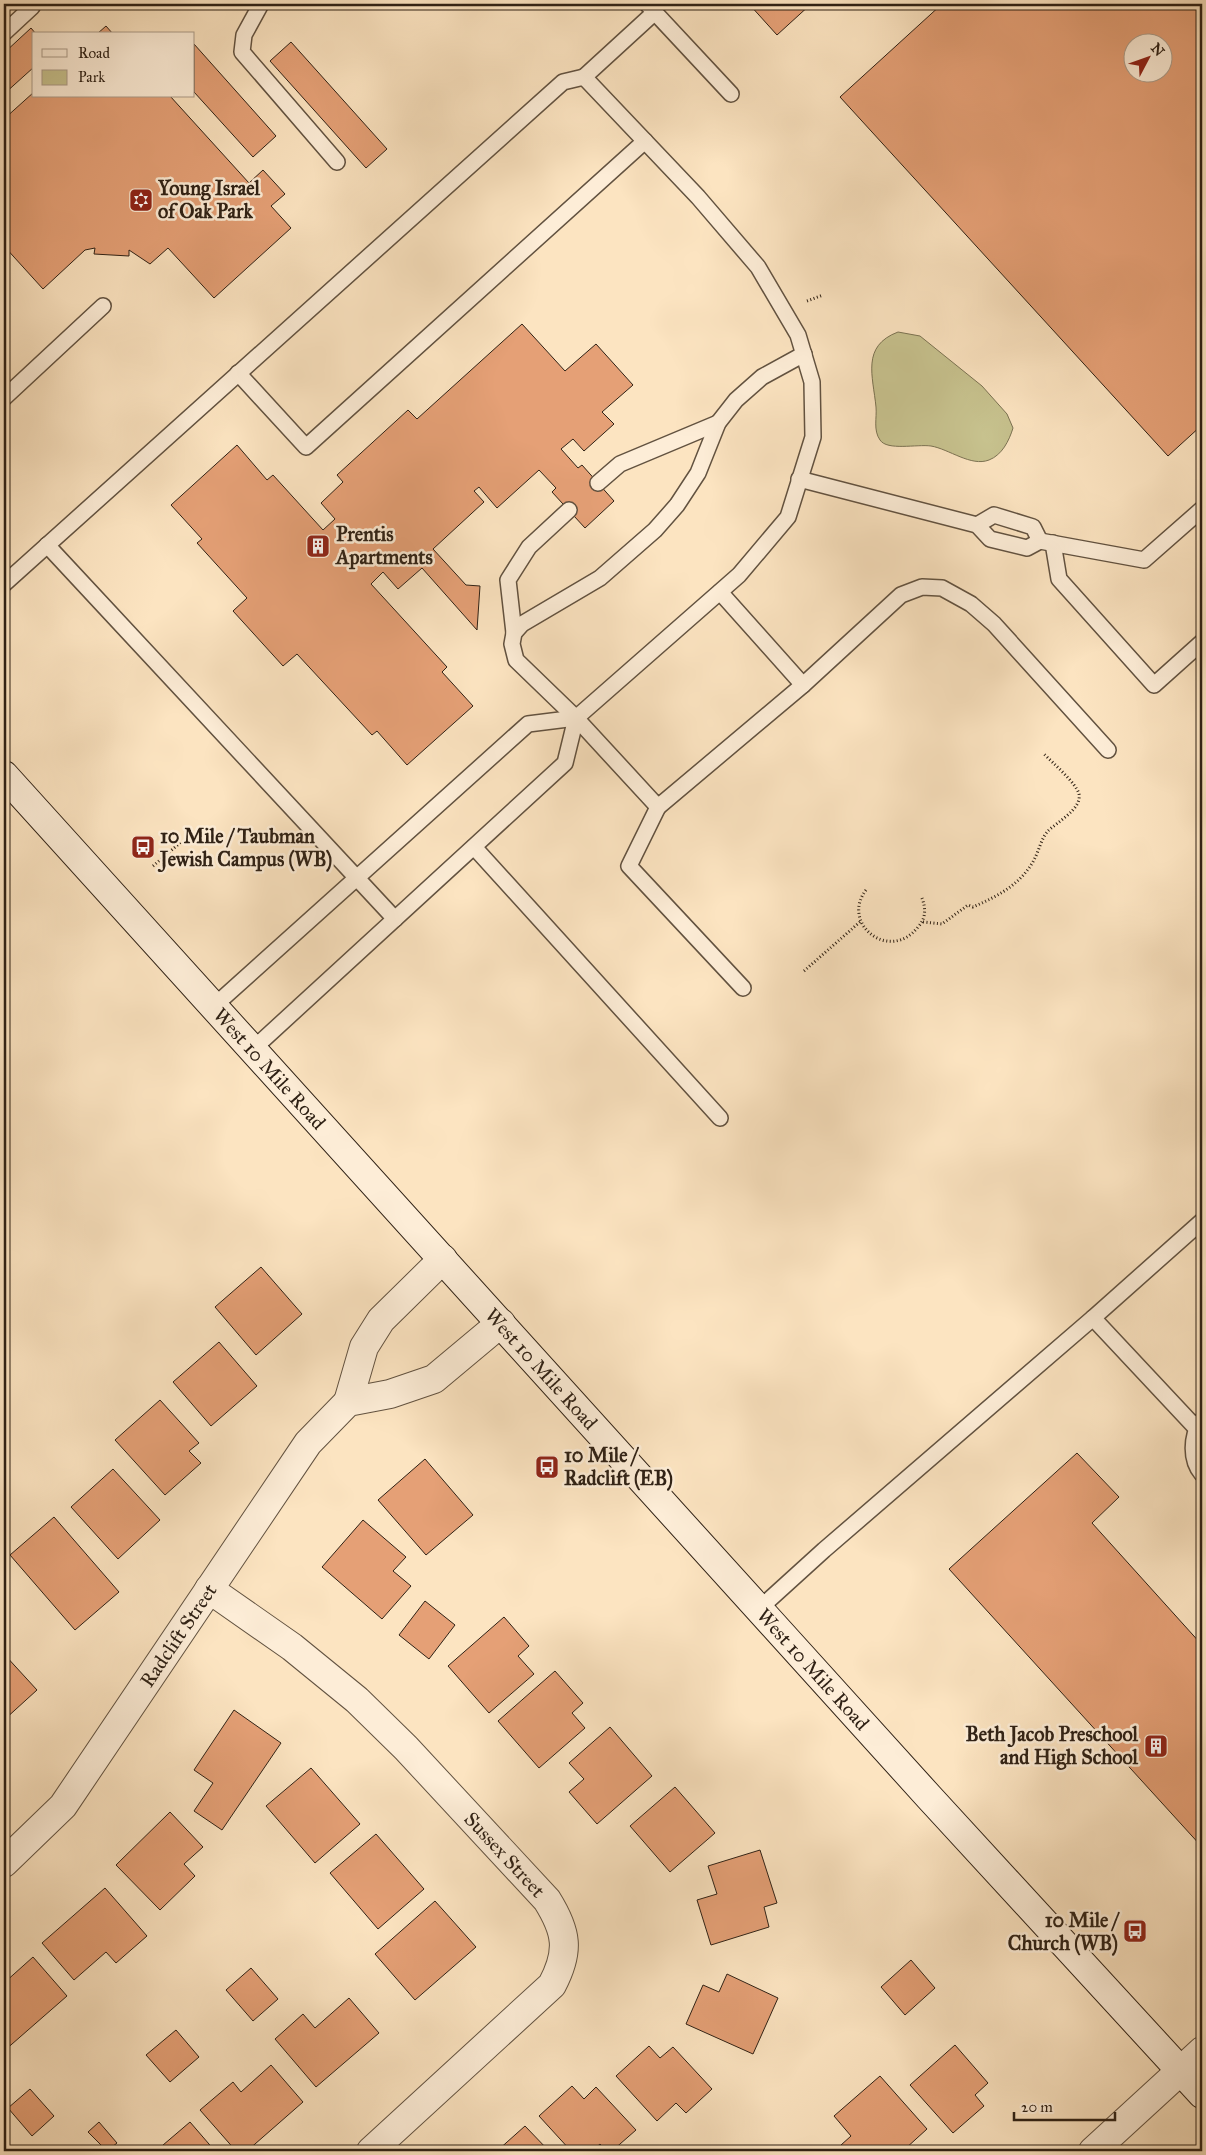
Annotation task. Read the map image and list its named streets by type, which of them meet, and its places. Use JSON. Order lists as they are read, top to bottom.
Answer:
{
  "streets": {
    "street": ["West 10 Mile Road", "Radclift Street", "Sussex Street"]
  },
  "crossings": [
    ["West 10 Mile Road", "Radclift Street"],
    ["Radclift Street", "Sussex Street"]
  ],
  "places": {
    "synagogue": ["Young Israel of Oak Park"],
    "building": ["Prentis Apartments", "Beth Jacob Preschool and High School"],
    "bus stop": ["10 Mile / Taubman Jewish Campus (WB)", "10 Mile / Radclift (EB)", "10 Mile / Church (WB)"]
  },
  "legend": ["Road", "Park"],
  "scale_bar": "20 m",
  "north": "top right"
}
